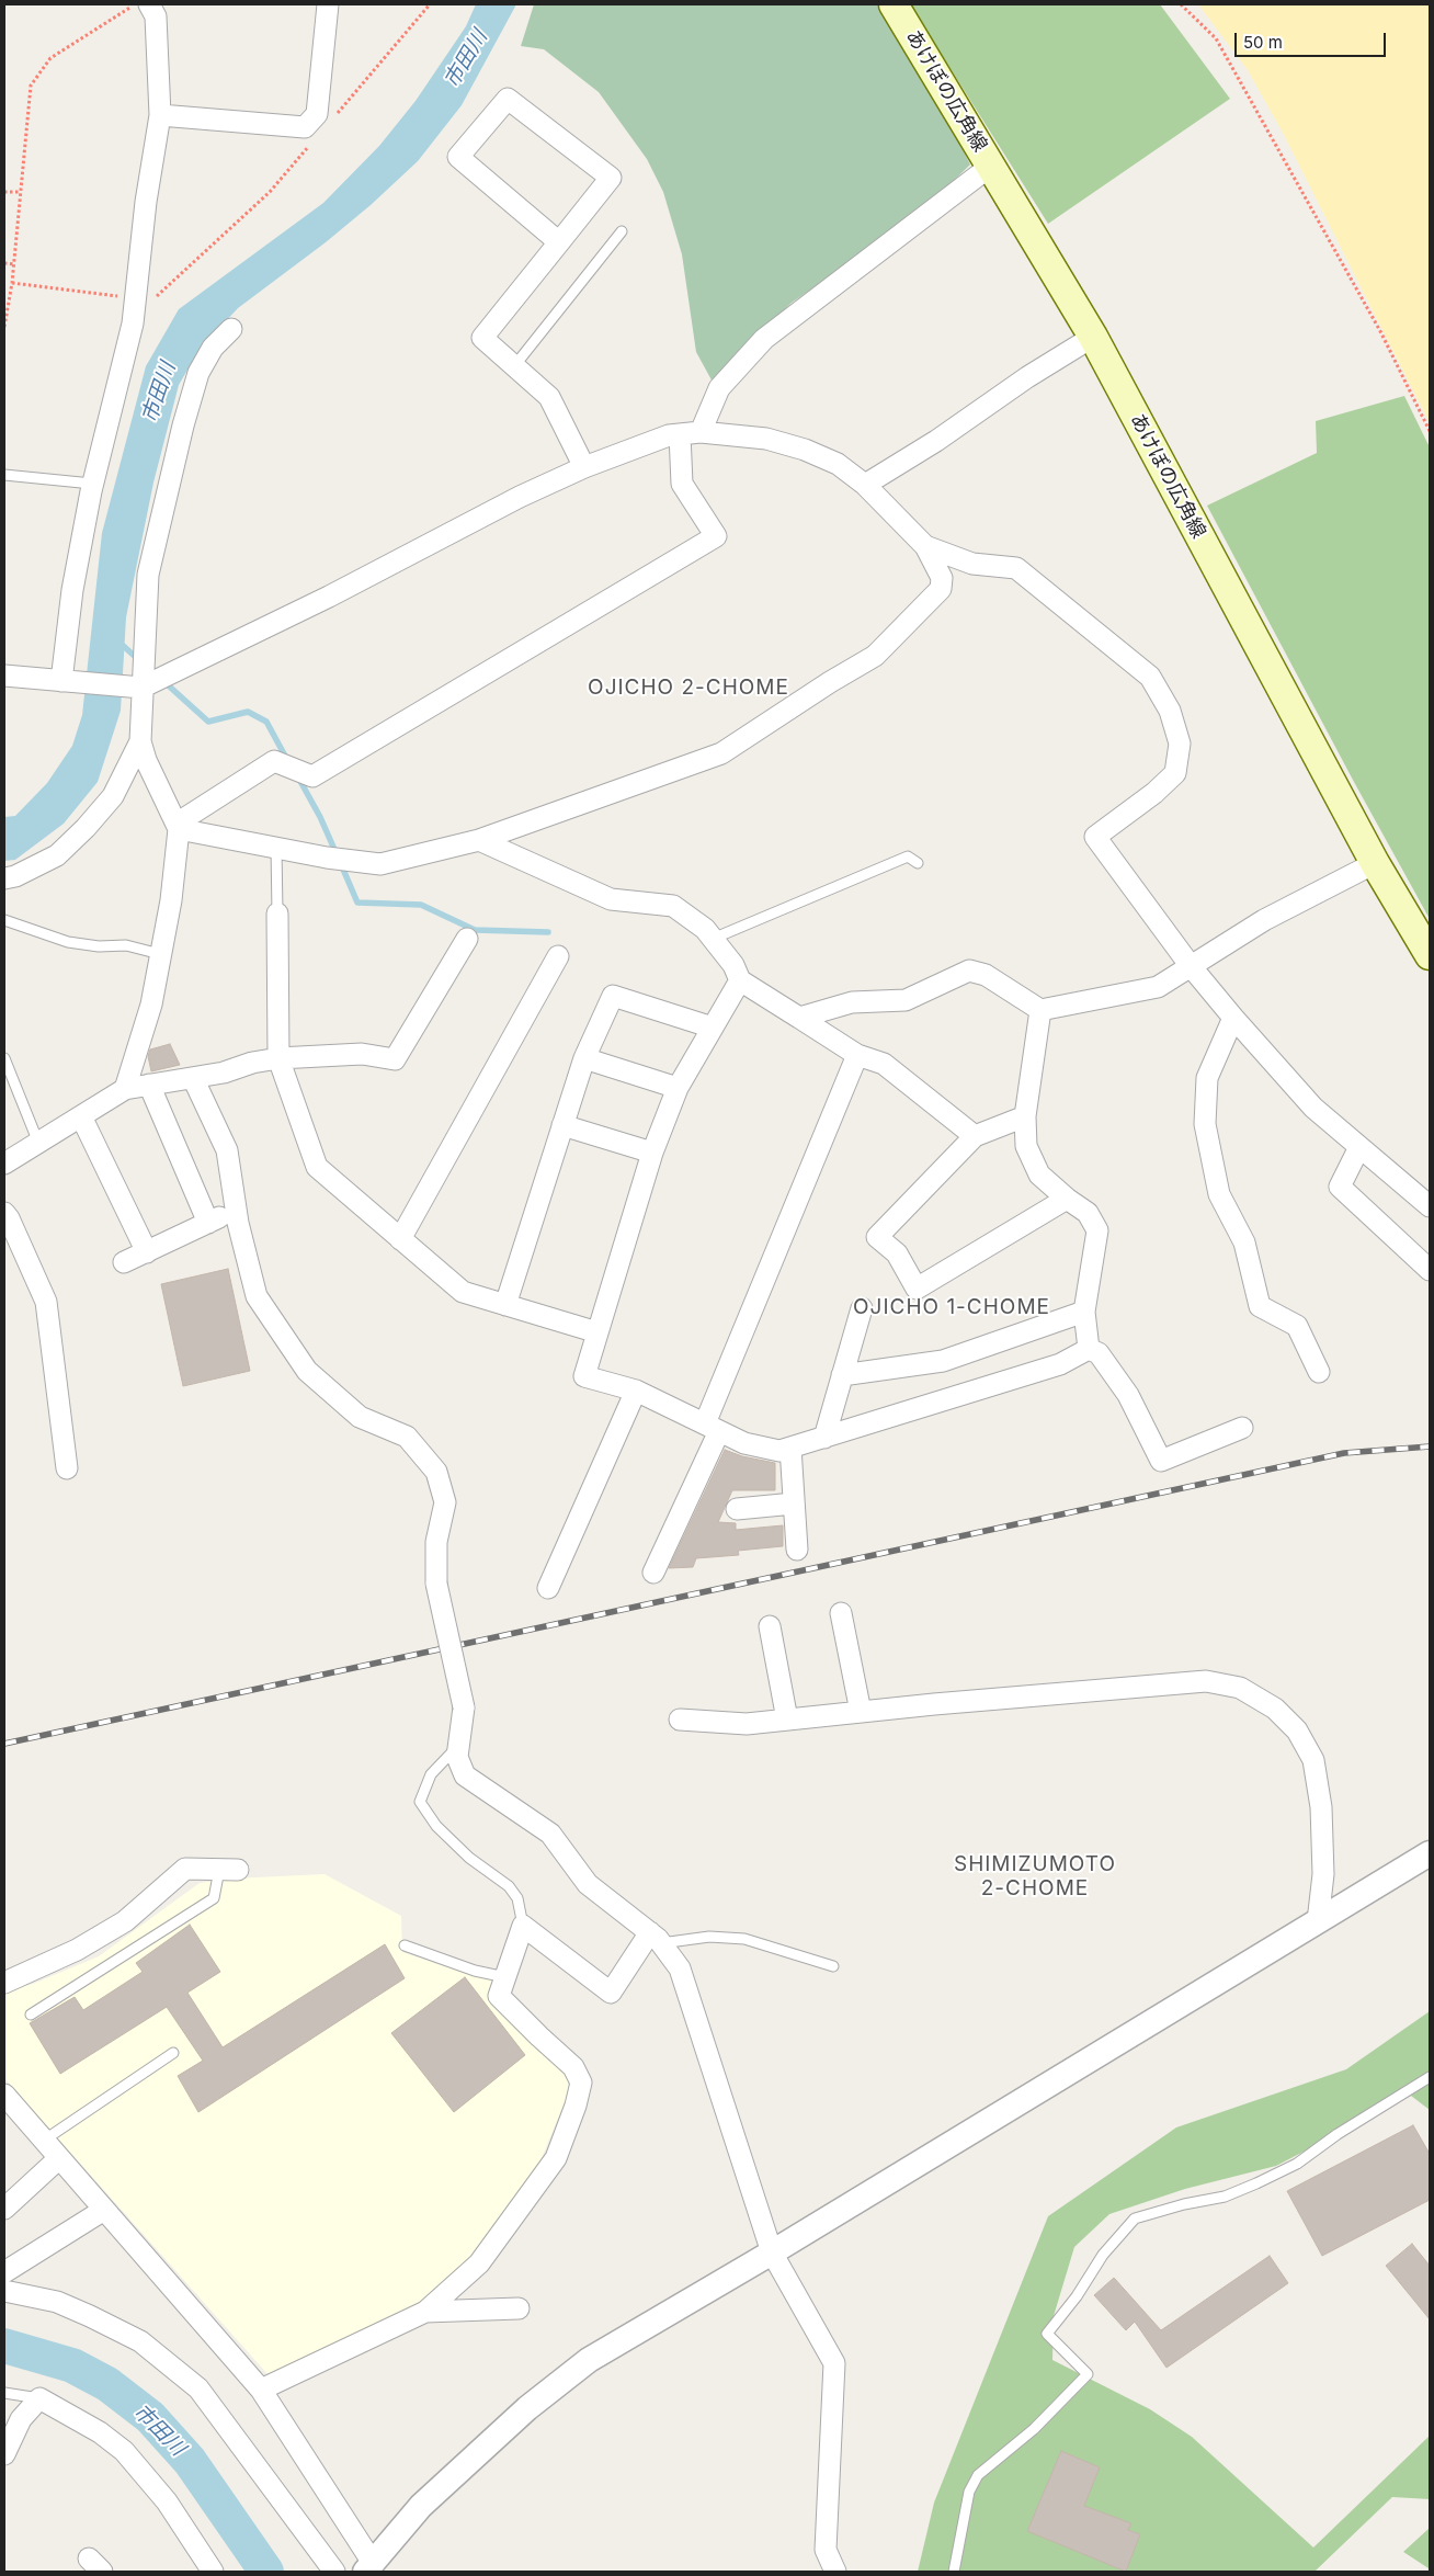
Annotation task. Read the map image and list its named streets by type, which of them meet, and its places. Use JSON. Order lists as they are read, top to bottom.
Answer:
{
  "streets": {
    "main road": ["あけぼの広角線"]
  },
  "districts": ["OJICHO 2-CHOME", "OJICHO 1-CHOME", "SHIMIZUMOTO 2-CHOME"],
  "water": ["市田川"],
  "scale_bar": "50 m"
}
